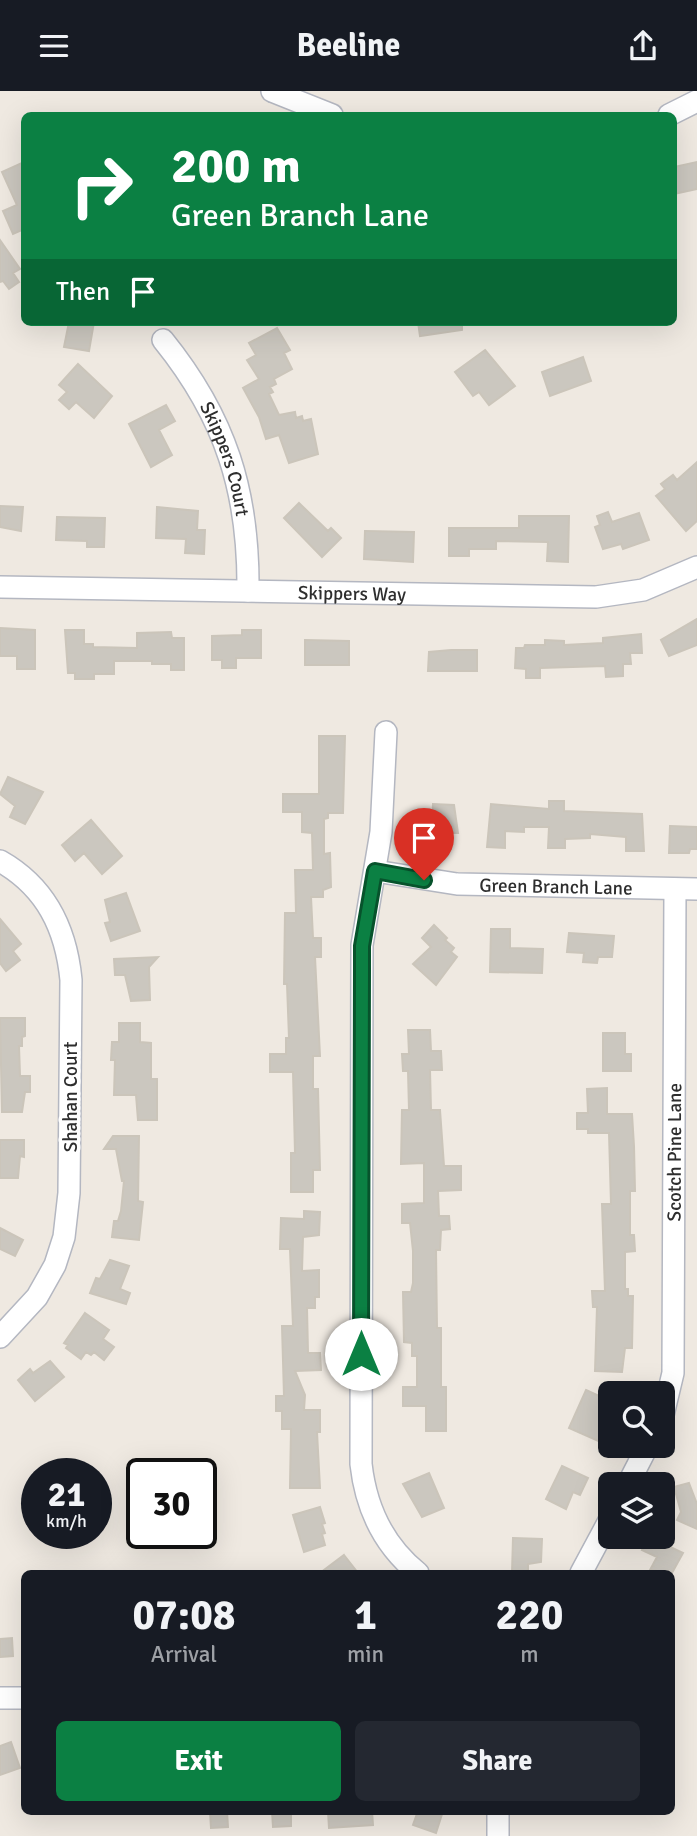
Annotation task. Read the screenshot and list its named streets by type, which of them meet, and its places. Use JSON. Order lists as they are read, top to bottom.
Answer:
{
  "streets": {
    "street": [
      "Skippers Court",
      "Skippers Way",
      "Green Branch Lane",
      "Shahan Court",
      "Scotch Pine Lane"
    ]
  },
  "crossings": [
    ["Skippers Court", "Skippers Way"],
    ["Green Branch Lane", "Scotch Pine Lane"]
  ],
  "page": {
    "header": "Beeline",
    "turn": ["200 m", "Green Branch Lane"],
    "then": "Then",
    "speed": "21 km/h",
    "limit": "30",
    "eta": [
      "07:08",
      "Arrival",
      "1",
      "min",
      "220",
      "m"
    ],
    "buttons": ["Exit", "Share"]
  }
}
